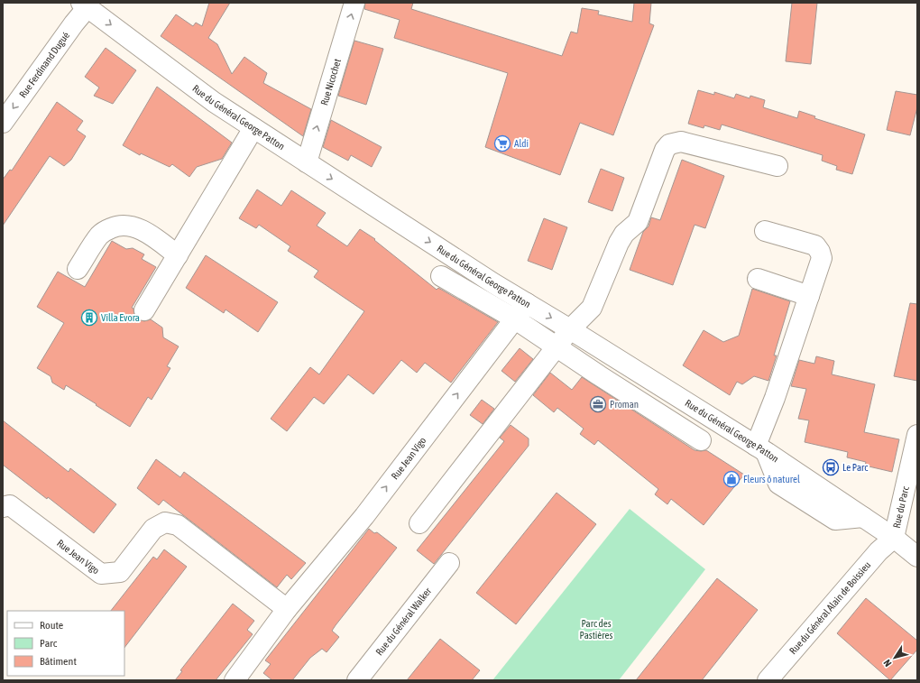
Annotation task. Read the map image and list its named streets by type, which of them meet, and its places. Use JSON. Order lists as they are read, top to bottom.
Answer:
{
  "streets": {
    "street": [
      "Rue Ferdinand Dugué",
      "Rue Nicochet",
      "Rue du Général George Patton",
      "Rue Jean Vigo",
      "Rue du Parc",
      "Rue du Général Alain de Boissieu",
      "Rue du Général Walker"
    ]
  },
  "crossings": [
    ["Rue Ferdinand Dugué", "Rue du Général George Patton"],
    ["Rue Nicochet", "Rue du Général George Patton"],
    ["Rue du Général George Patton", "Rue Jean Vigo"],
    ["Rue du Général George Patton", "Rue du Parc"],
    ["Rue du Général George Patton", "Rue du Général Alain de Boissieu"],
    ["Rue du Parc", "Rue du Général Alain de Boissieu"]
  ],
  "one_way": ["Rue Ferdinand Dugué", "Rue Nicochet", "Rue du Général George Patton"],
  "parks": ["Parc des Pastières"],
  "places": {
    "supermarket": ["Aldi"],
    "building": ["Villa Evora"],
    "office": ["Proman"],
    "bus stop": ["Le Parc"],
    "shop": ["Fleurs ô naturel"]
  },
  "legend": ["Route", "Parc", "Bâtiment"],
  "north": "bottom left"
}
